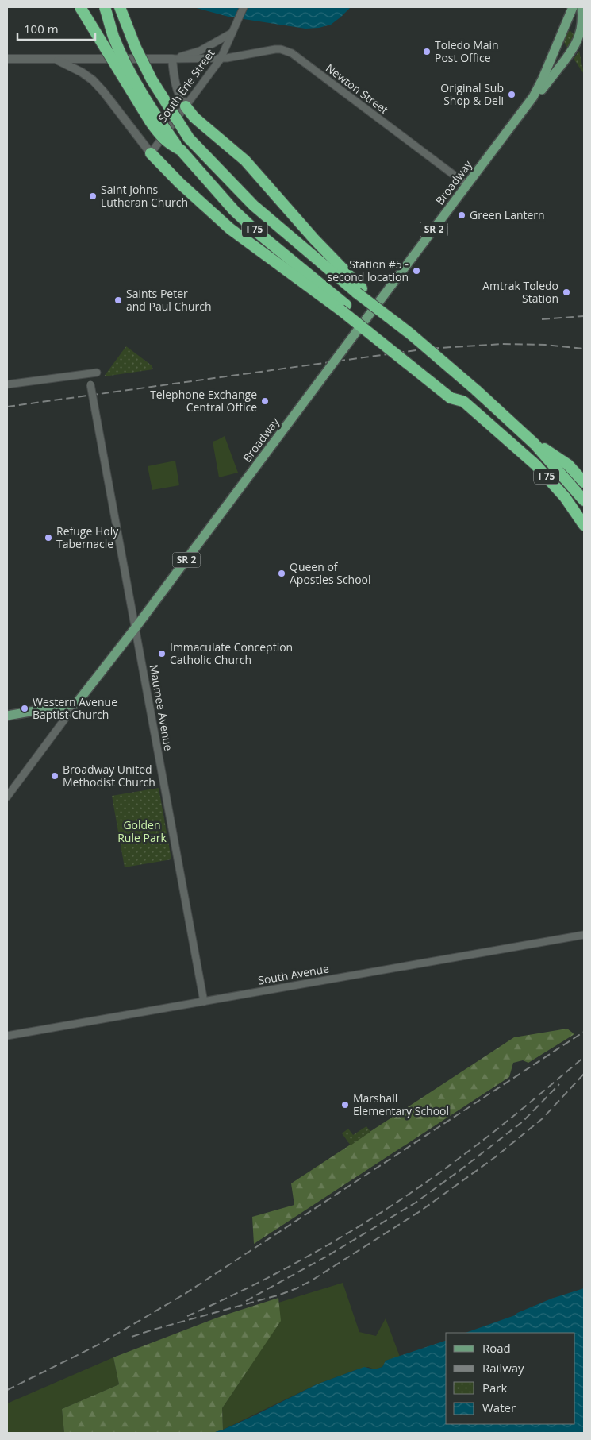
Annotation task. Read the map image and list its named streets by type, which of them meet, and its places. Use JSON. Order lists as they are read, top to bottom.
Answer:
{
  "streets": {
    "highway": ["I 75"],
    "main road": ["Broadway", "SR 2"],
    "street": [
      "South Erie Street",
      "Newton Street",
      "Maumee Avenue",
      "South Avenue"
    ]
  },
  "crossings": [
    ["South Erie Street", "Newton Street"],
    ["Newton Street", "Broadway"],
    ["Broadway", "SR 2"],
    ["Broadway", "Maumee Avenue"],
    ["Maumee Avenue", "South Avenue"]
  ],
  "parks": ["Golden Rule Park"],
  "places": [
    "Toledo Main Post Office",
    "Original Sub Shop & Deli",
    "Saint Johns Lutheran Church",
    "Green Lantern",
    "Station #5 - second location",
    "Amtrak Toledo Station",
    "Saints Peter and Paul Church",
    "Telephone Exchange Central Office",
    "Refuge Holy Tabernacle",
    "Queen of Apostles School",
    "Immaculate Conception Catholic Church",
    "Western Avenue Baptist Church",
    "Broadway United Methodist Church",
    "Marshall Elementary School"
  ],
  "legend": [
    "Road",
    "Railway",
    "Park",
    "Water"
  ],
  "scale_bar": "100 m"
}
